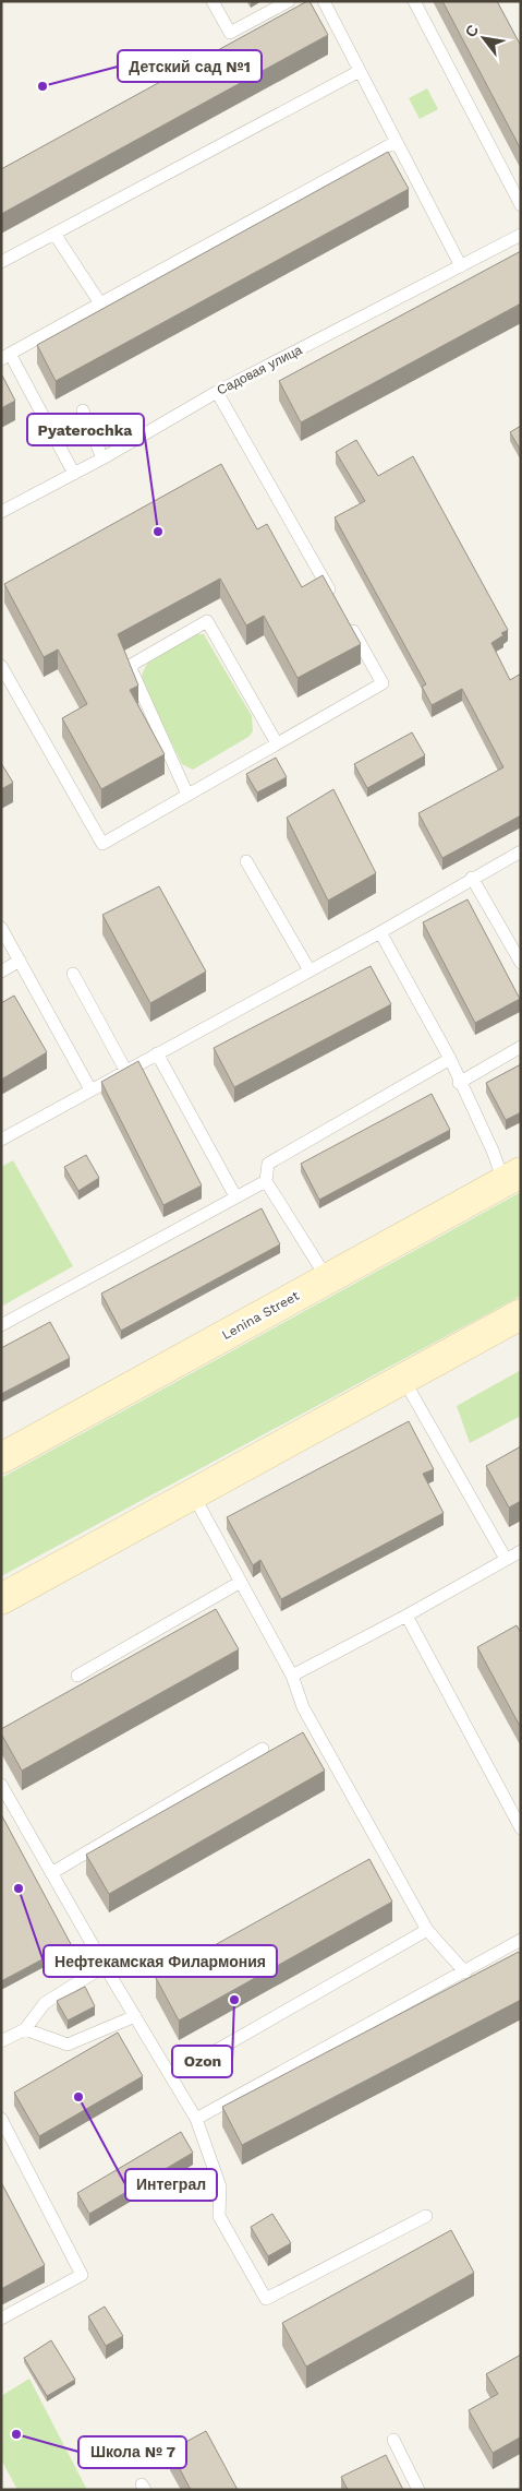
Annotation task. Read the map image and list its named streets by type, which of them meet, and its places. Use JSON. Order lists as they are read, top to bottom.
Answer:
{
  "streets": {
    "main road": ["Lenina Street"],
    "lane": ["Садовая улица"]
  },
  "places": [
    "Детский сад №1",
    "Pyaterochka",
    "Нефтекамская Филармония",
    "Ozon",
    "Интеграл",
    "Школа № 7"
  ],
  "north": "top left"
}
